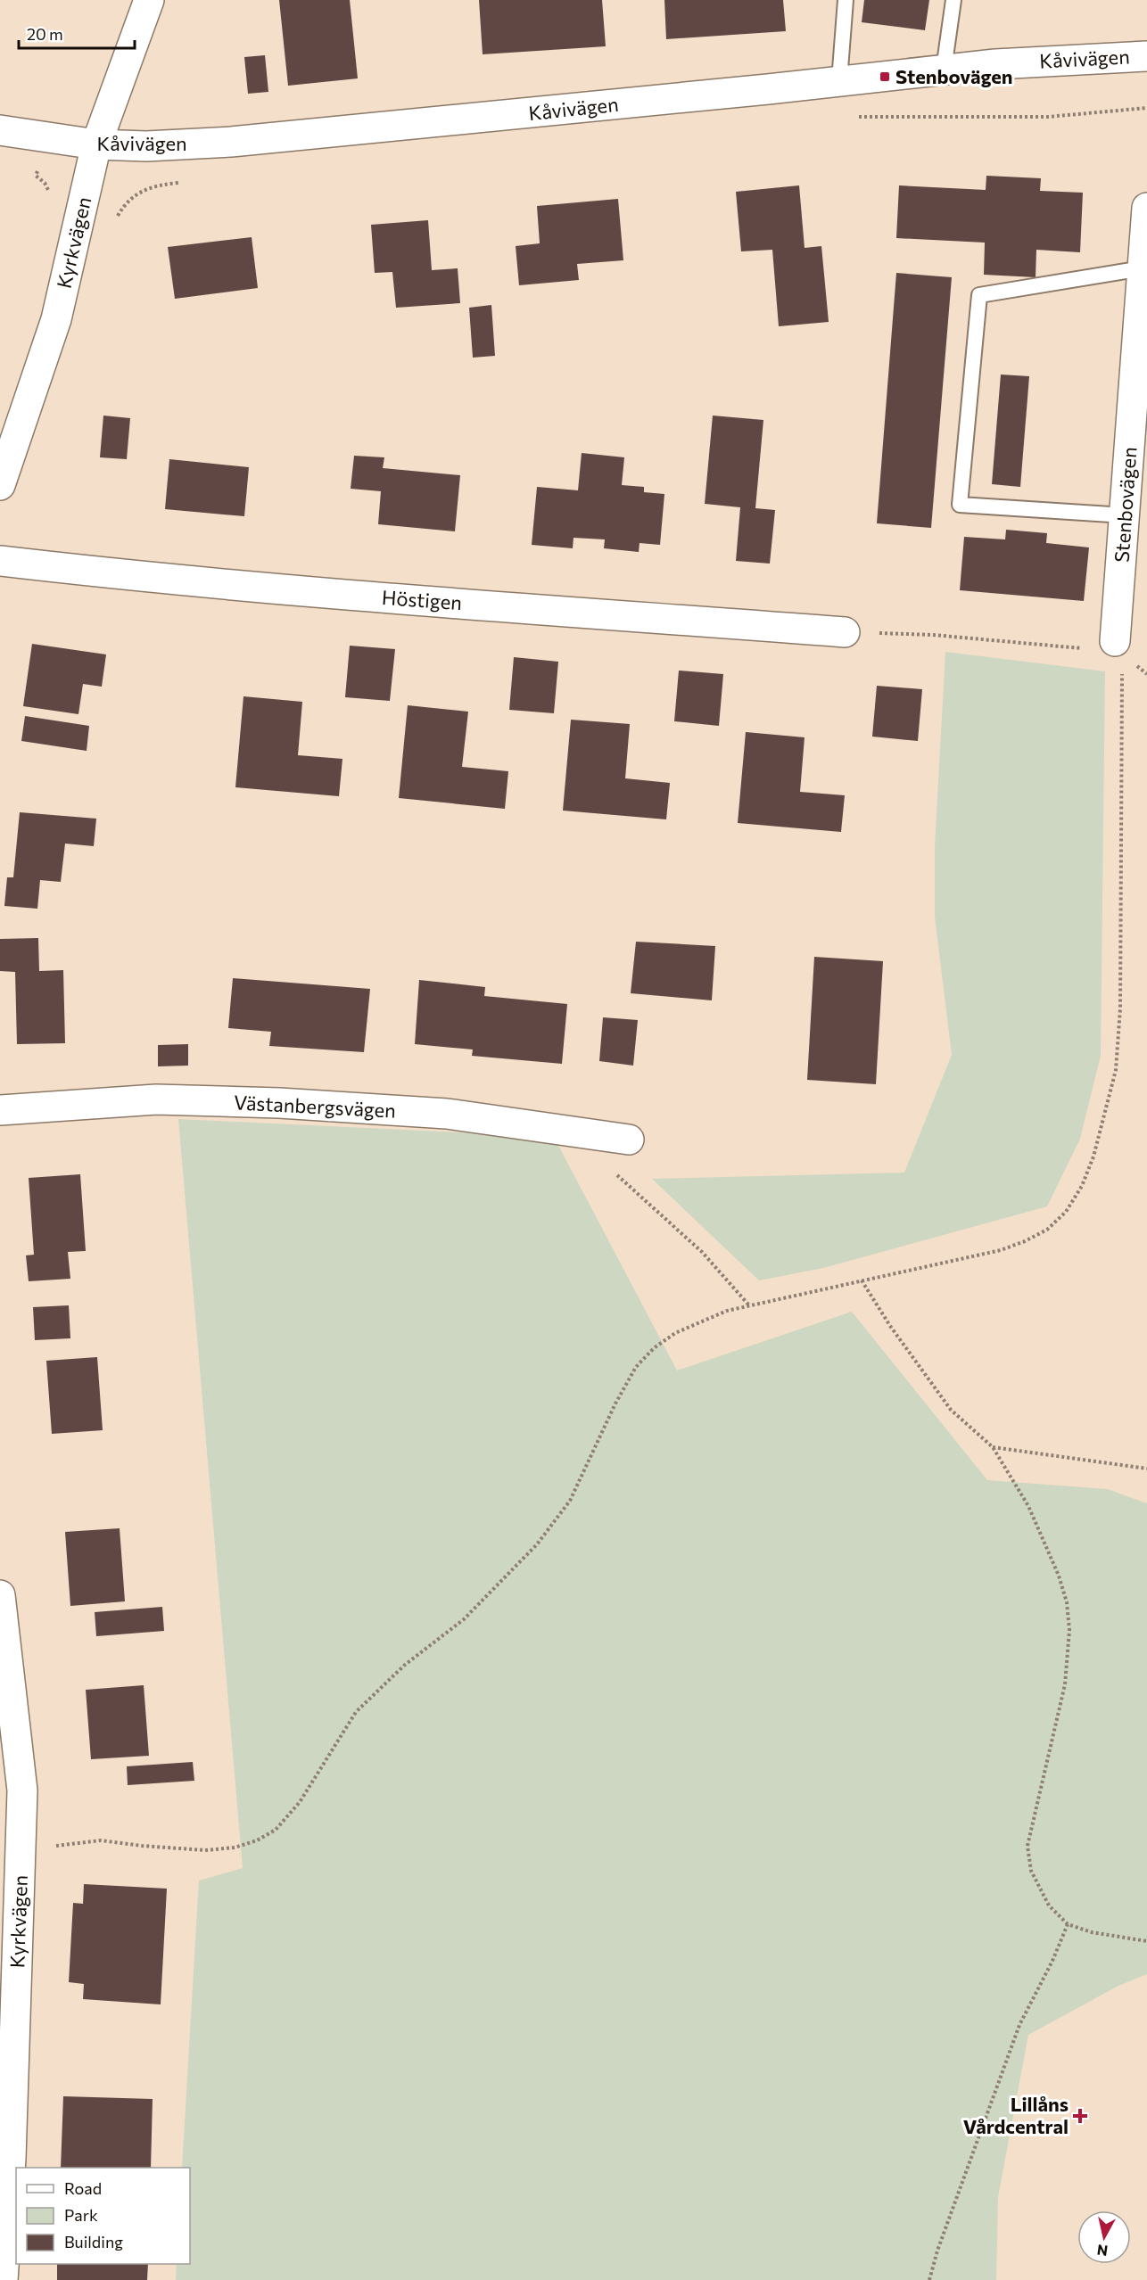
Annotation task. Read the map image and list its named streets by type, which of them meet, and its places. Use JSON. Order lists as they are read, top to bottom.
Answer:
{
  "streets": {
    "street": [
      "Kåvivägen",
      "Kyrkvägen",
      "Stenbovägen",
      "Höstigen",
      "Västanbergsvägen"
    ]
  },
  "crossings": [
    ["Kåvivägen", "Kyrkvägen"]
  ],
  "places": {
    "transit": ["Stenbovägen"],
    "health": ["Lillåns Vårdcentral"]
  },
  "legend": ["Road", "Park", "Building"],
  "scale_bar": "20 m",
  "north": "bottom"
}
